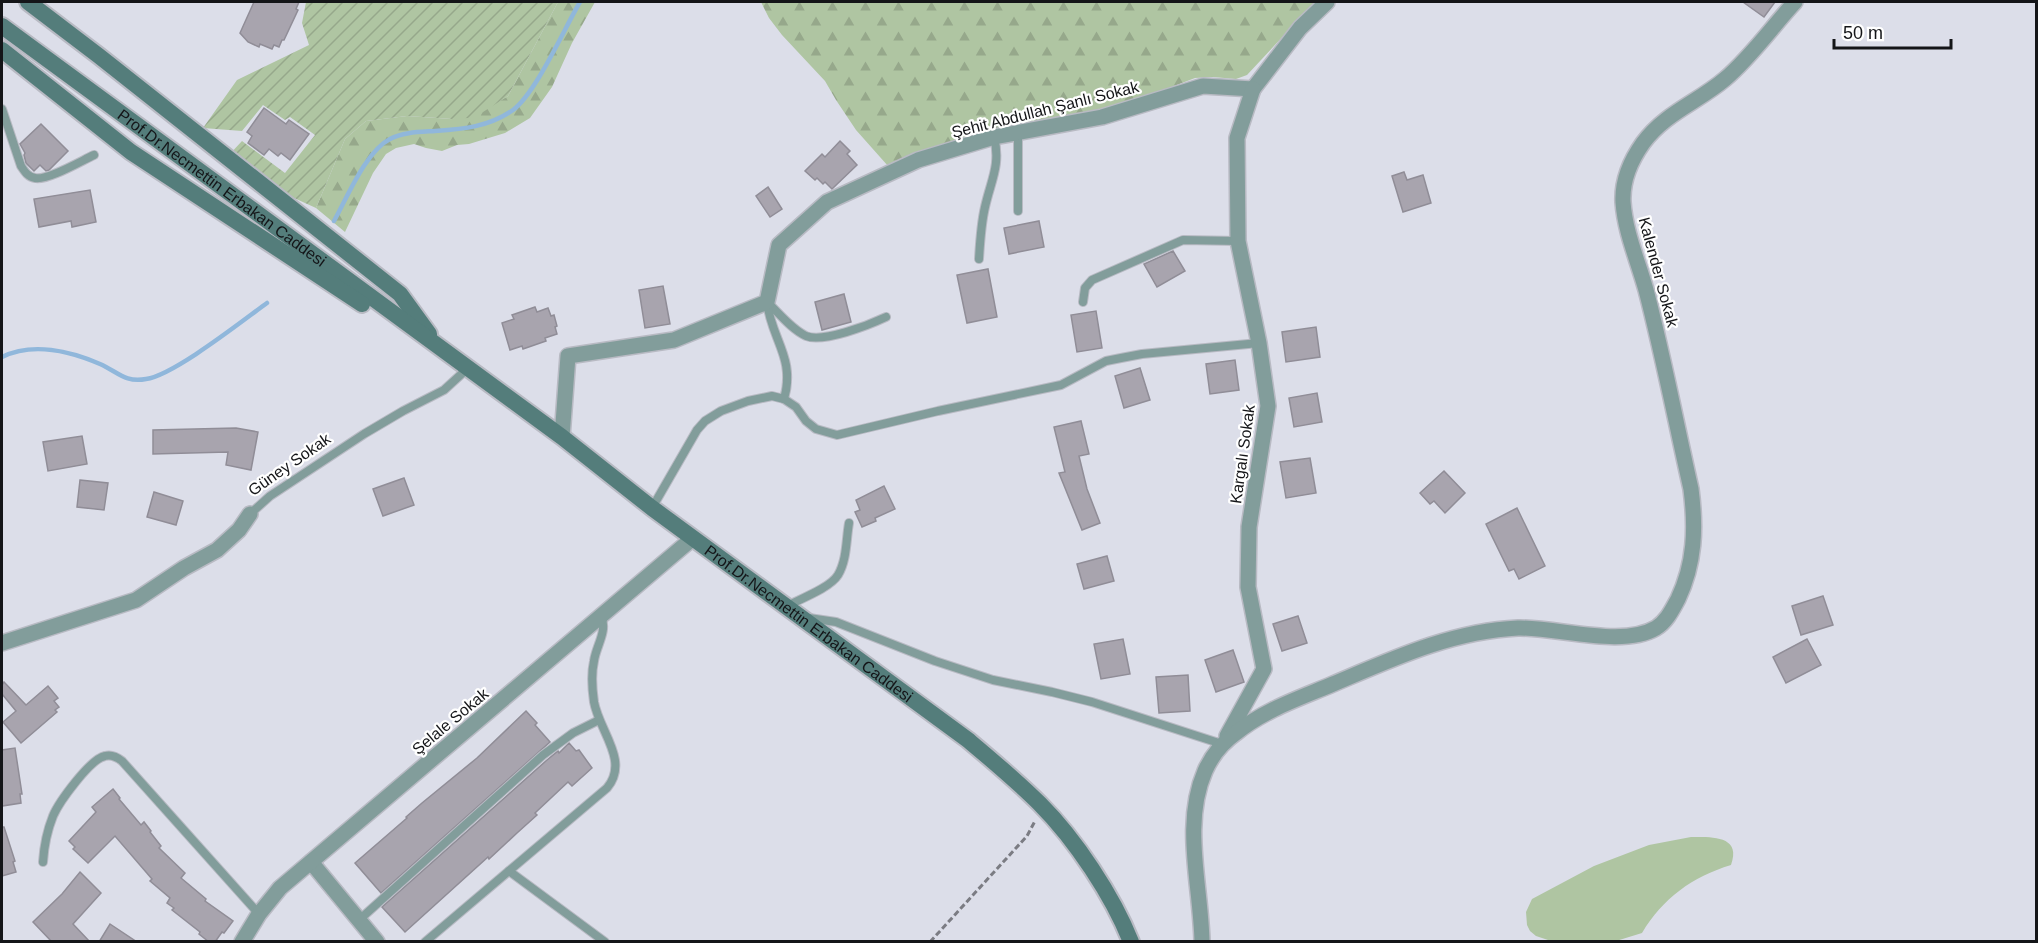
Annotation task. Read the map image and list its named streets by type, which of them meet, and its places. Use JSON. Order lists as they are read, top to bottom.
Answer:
{
  "streets": {
    "main road": ["Prof.Dr.Necmettin Erbakan Caddesi"],
    "street": [
      "Şehit Abdullah Şanlı Sokak",
      "Kalender Sokak",
      "Kargalı Sokak",
      "Güney Sokak",
      "Şelale Sokak"
    ]
  },
  "crossings": [
    ["Şehit Abdullah Şanlı Sokak", "Kargalı Sokak"],
    ["Prof.Dr.Necmettin Erbakan Caddesi", "Güney Sokak"],
    ["Prof.Dr.Necmettin Erbakan Caddesi", "Şelale Sokak"],
    ["Kalender Sokak", "Kargalı Sokak"]
  ],
  "scale_bar": "50 m"
}
